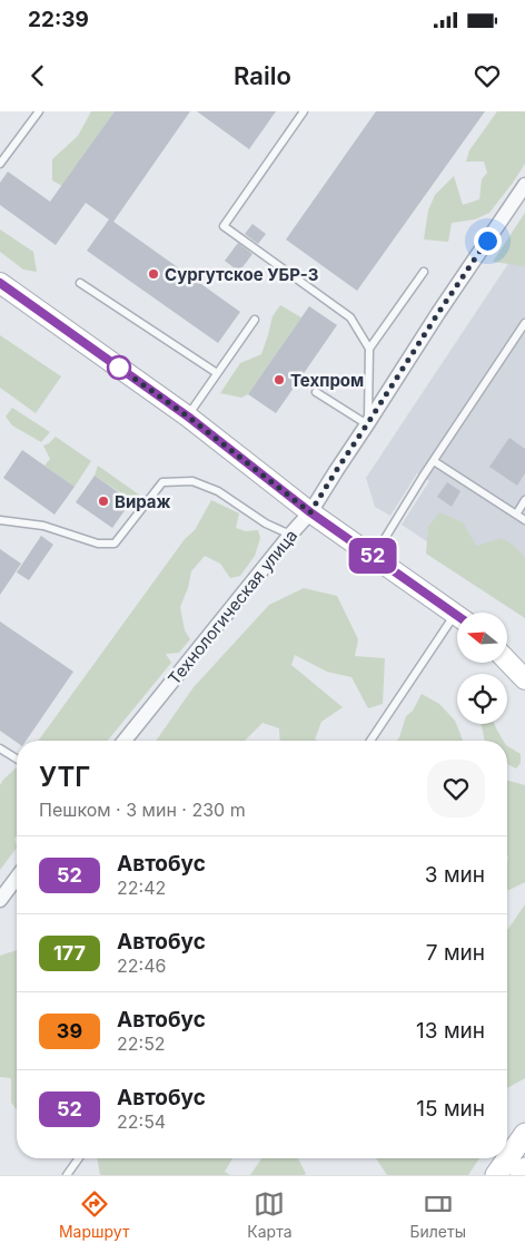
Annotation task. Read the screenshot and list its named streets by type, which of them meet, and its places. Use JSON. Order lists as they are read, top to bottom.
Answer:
{
  "streets": {
    "street": ["Технологическая улица"]
  },
  "places": ["Сургутское УБР-3", "Техпром", "Вираж"],
  "lines": ["bus line 52"],
  "north": "left",
  "page": {
    "status": "22:39",
    "header": "Railo",
    "on_map": "52",
    "heading": ["УТГ", "Пешком · 3 мин · 230 m"],
    "list": [
      {
        "mark": "52",
        "name": "Автобус",
        "note": "22:42",
        "value": "3 мин"
      },
      {
        "mark": "177",
        "name": "Автобус",
        "note": "22:46",
        "value": "7 мин"
      },
      {
        "mark": "39",
        "name": "Автобус",
        "note": "22:52",
        "value": "13 мин"
      },
      {
        "mark": "52",
        "name": "Автобус",
        "note": "22:54",
        "value": "15 мин"
      }
    ],
    "tabs": ["Маршрут", "Карта", "Билеты"]
  }
}
